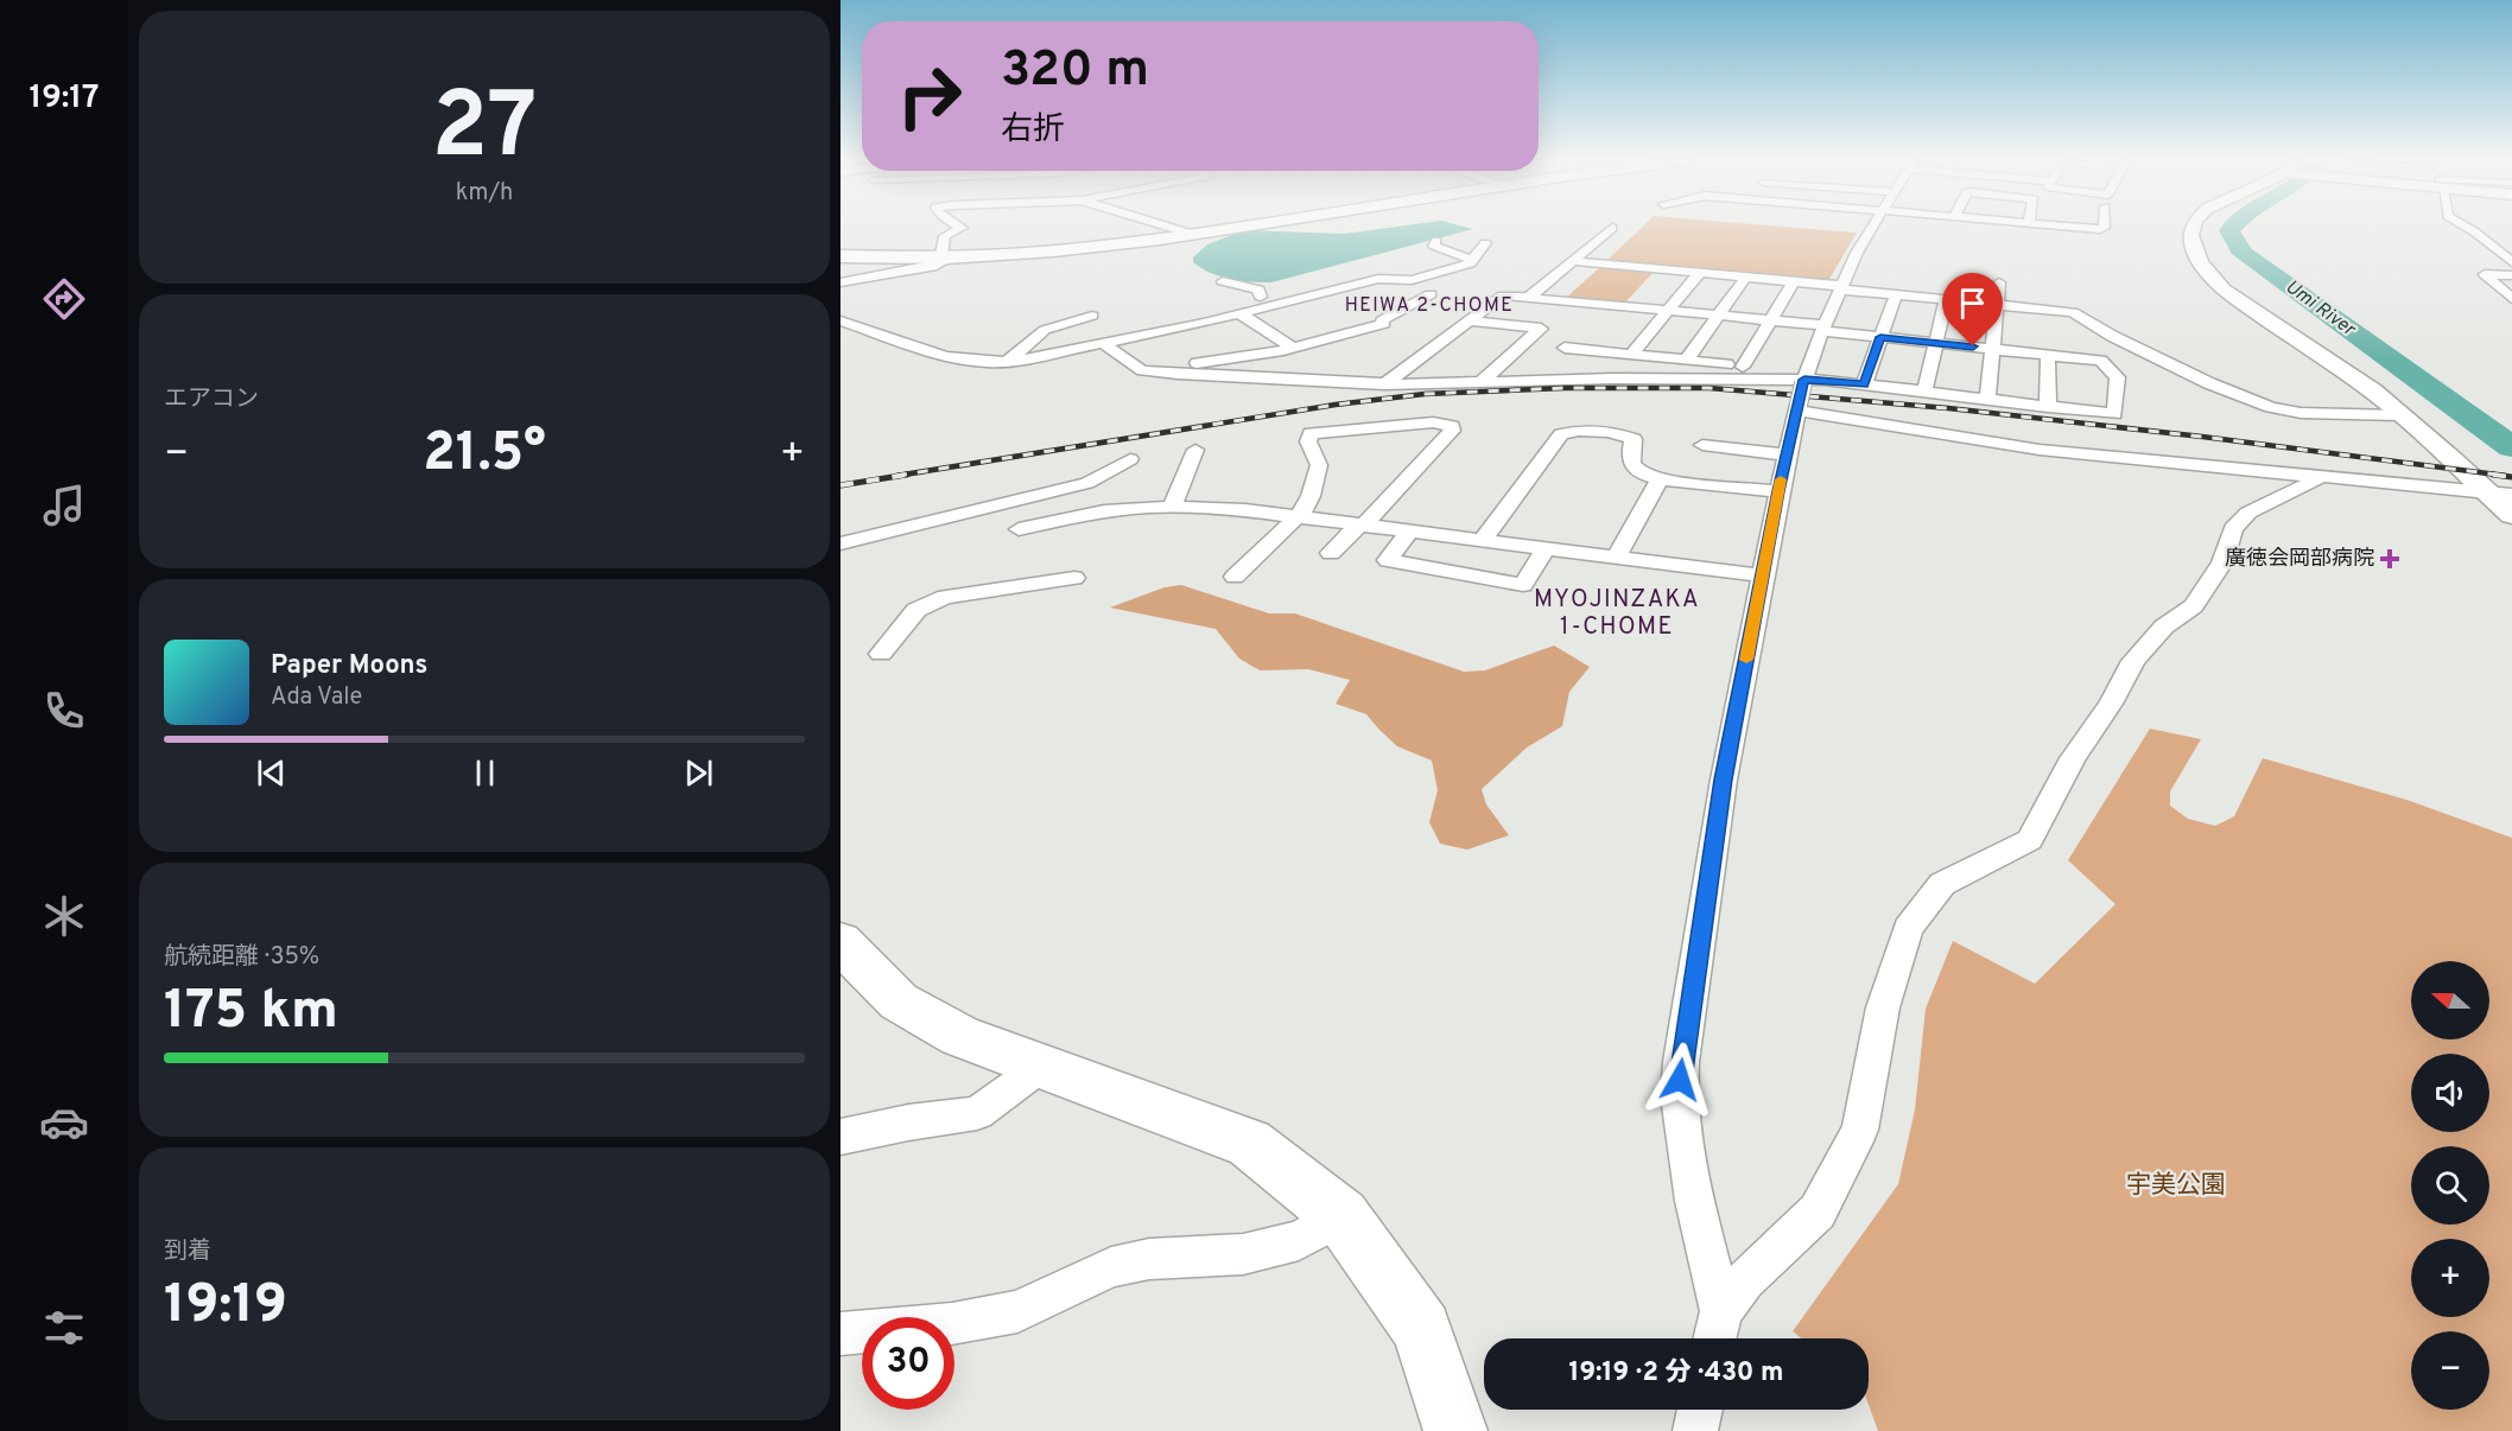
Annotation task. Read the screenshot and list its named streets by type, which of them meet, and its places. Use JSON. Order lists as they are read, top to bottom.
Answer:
{
  "districts": ["HEIWA 2-CHOME", "MYOJINZAKA 1-CHOME"],
  "water": ["Umi River"],
  "parks": ["宇美公園"],
  "places": {
    "health": ["廣徳会岡部病院"]
  },
  "north": "left",
  "page": {
    "tabs": "19:17",
    "tile": [
      ["27", "km/h"],
      "エアコン",
      ["航続距離 · 35%", "175 km"],
      ["到着", "19:19"]
    ],
    "turn": ["320 m", "右折"],
    "heat": ["−", "21.5°", "+"],
    "song": ["Paper Moons", "Ada Vale"],
    "map_buttons": ["+", "−"],
    "limit": "30",
    "trip": "19:19 · 2 分 · 430 m"
  }
}
